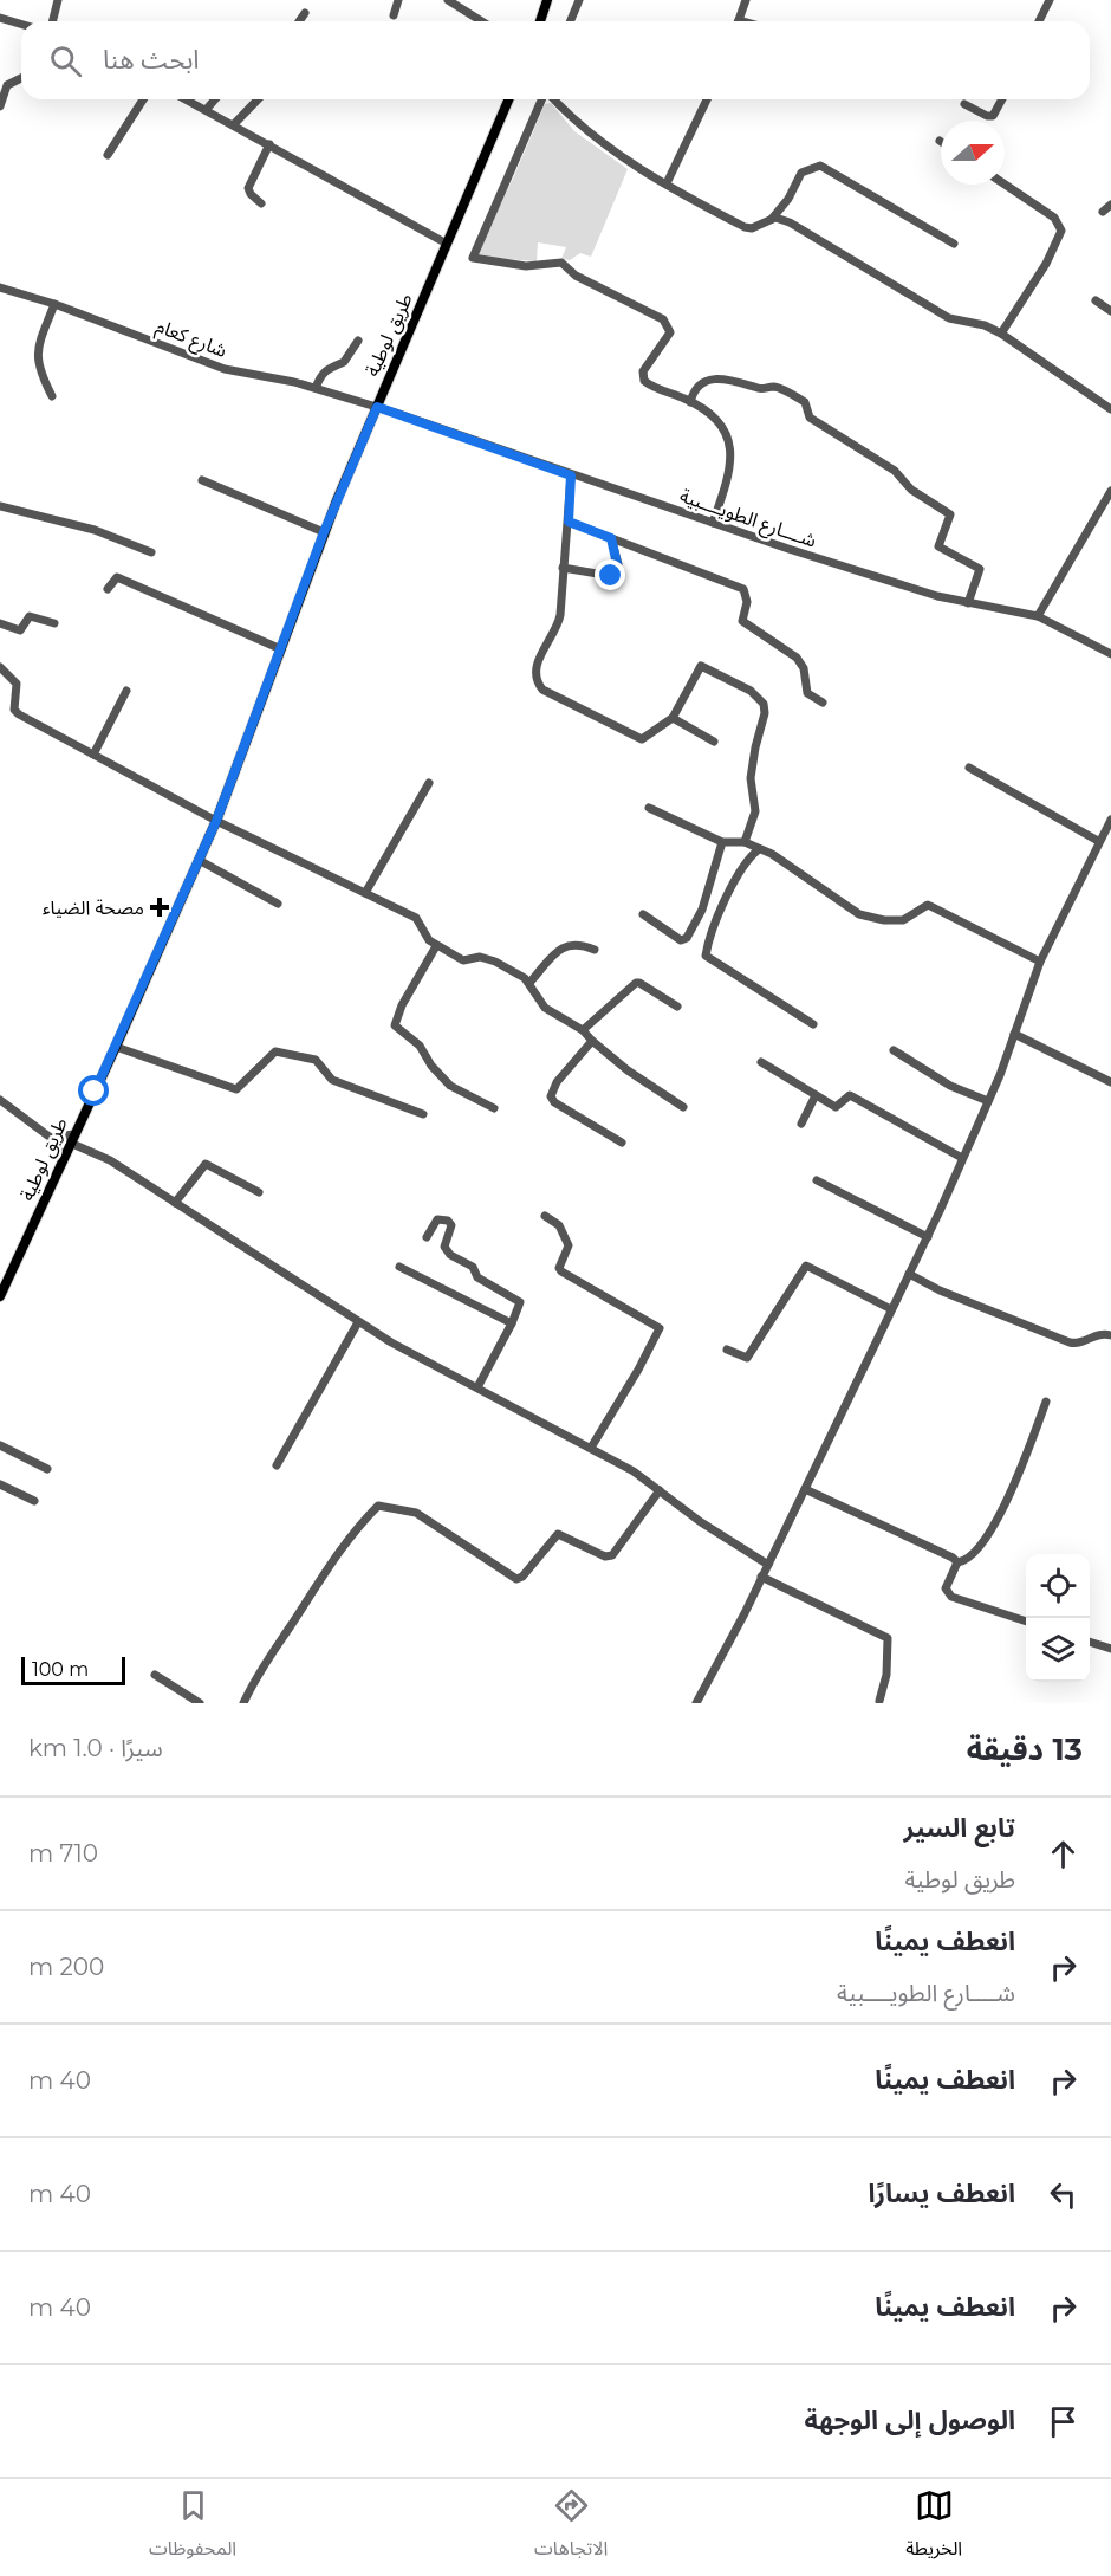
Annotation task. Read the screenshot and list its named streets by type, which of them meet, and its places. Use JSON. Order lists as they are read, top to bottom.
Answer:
{
  "streets": {
    "main road": ["طريق لوطية"],
    "street": ["شارع كعام", "شــــارع الطويــــبية"]
  },
  "crossings": [
    ["طريق لوطية", "شارع كعام"],
    ["طريق لوطية", "شــــارع الطويــــبية"],
    ["شارع كعام", "شــــارع الطويــــبية"]
  ],
  "places": {
    "health": ["مصحة الضياء"]
  },
  "scale_bar": "100 m",
  "north": "right",
  "page": {
    "search": "ابحث هنا",
    "scale": "100 m",
    "heading": ["13 دقيقة", "سيرًا · 1.0 km"],
    "list": [
      ["تابع السير", "طريق لوطية", "710 m"],
      ["انعطف يمينًا", "شــــارع الطويــــبية", "200 m"],
      ["انعطف يمينًا", "40 m"],
      ["انعطف يسارًا", "40 m"],
      ["انعطف يمينًا", "40 m"],
      "الوصول إلى الوجهة"
    ],
    "nav": ["الخريطة", "الاتجاهات", "المحفوظات"]
  }
}
